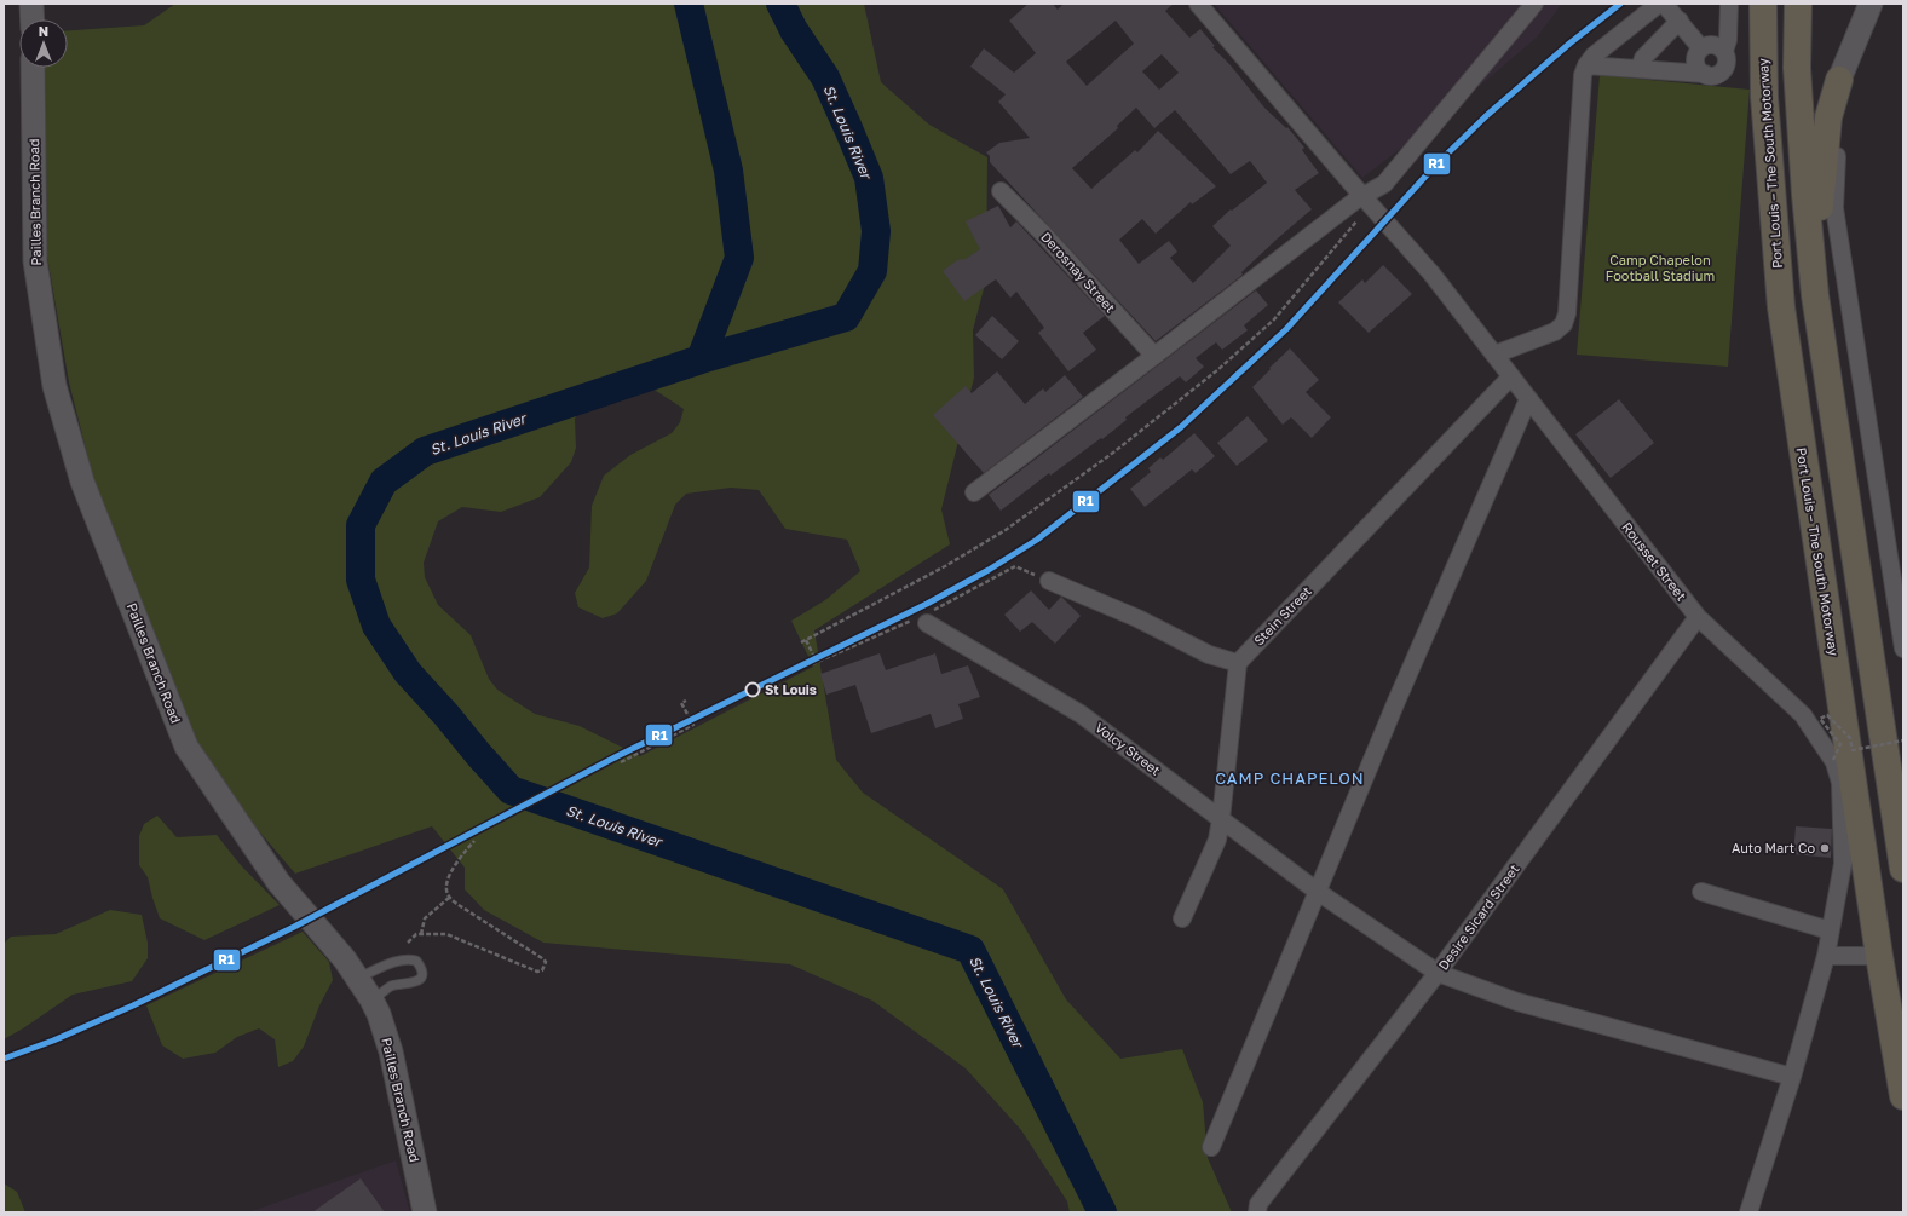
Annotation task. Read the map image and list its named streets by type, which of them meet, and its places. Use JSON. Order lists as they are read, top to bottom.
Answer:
{
  "streets": {
    "highway": ["Port Louis – The South Motorway"],
    "main road": ["Pailles Branch Road"],
    "street": [
      "Derosnay Street",
      "Rousset Street",
      "Stein Street",
      "Volcy Street",
      "Desire Sicard Street"
    ]
  },
  "crossings": [
    ["Rousset Street", "Stein Street"],
    ["Rousset Street", "Volcy Street"],
    ["Rousset Street", "Desire Sicard Street"],
    ["Volcy Street", "Desire Sicard Street"]
  ],
  "districts": ["CAMP CHAPELON"],
  "water": ["St. Louis River"],
  "parks": ["Camp Chapelon Football Stadium"],
  "places": ["St Louis", "Auto Mart Co"],
  "lines": ["transit line R1"],
  "north": "top"
}
